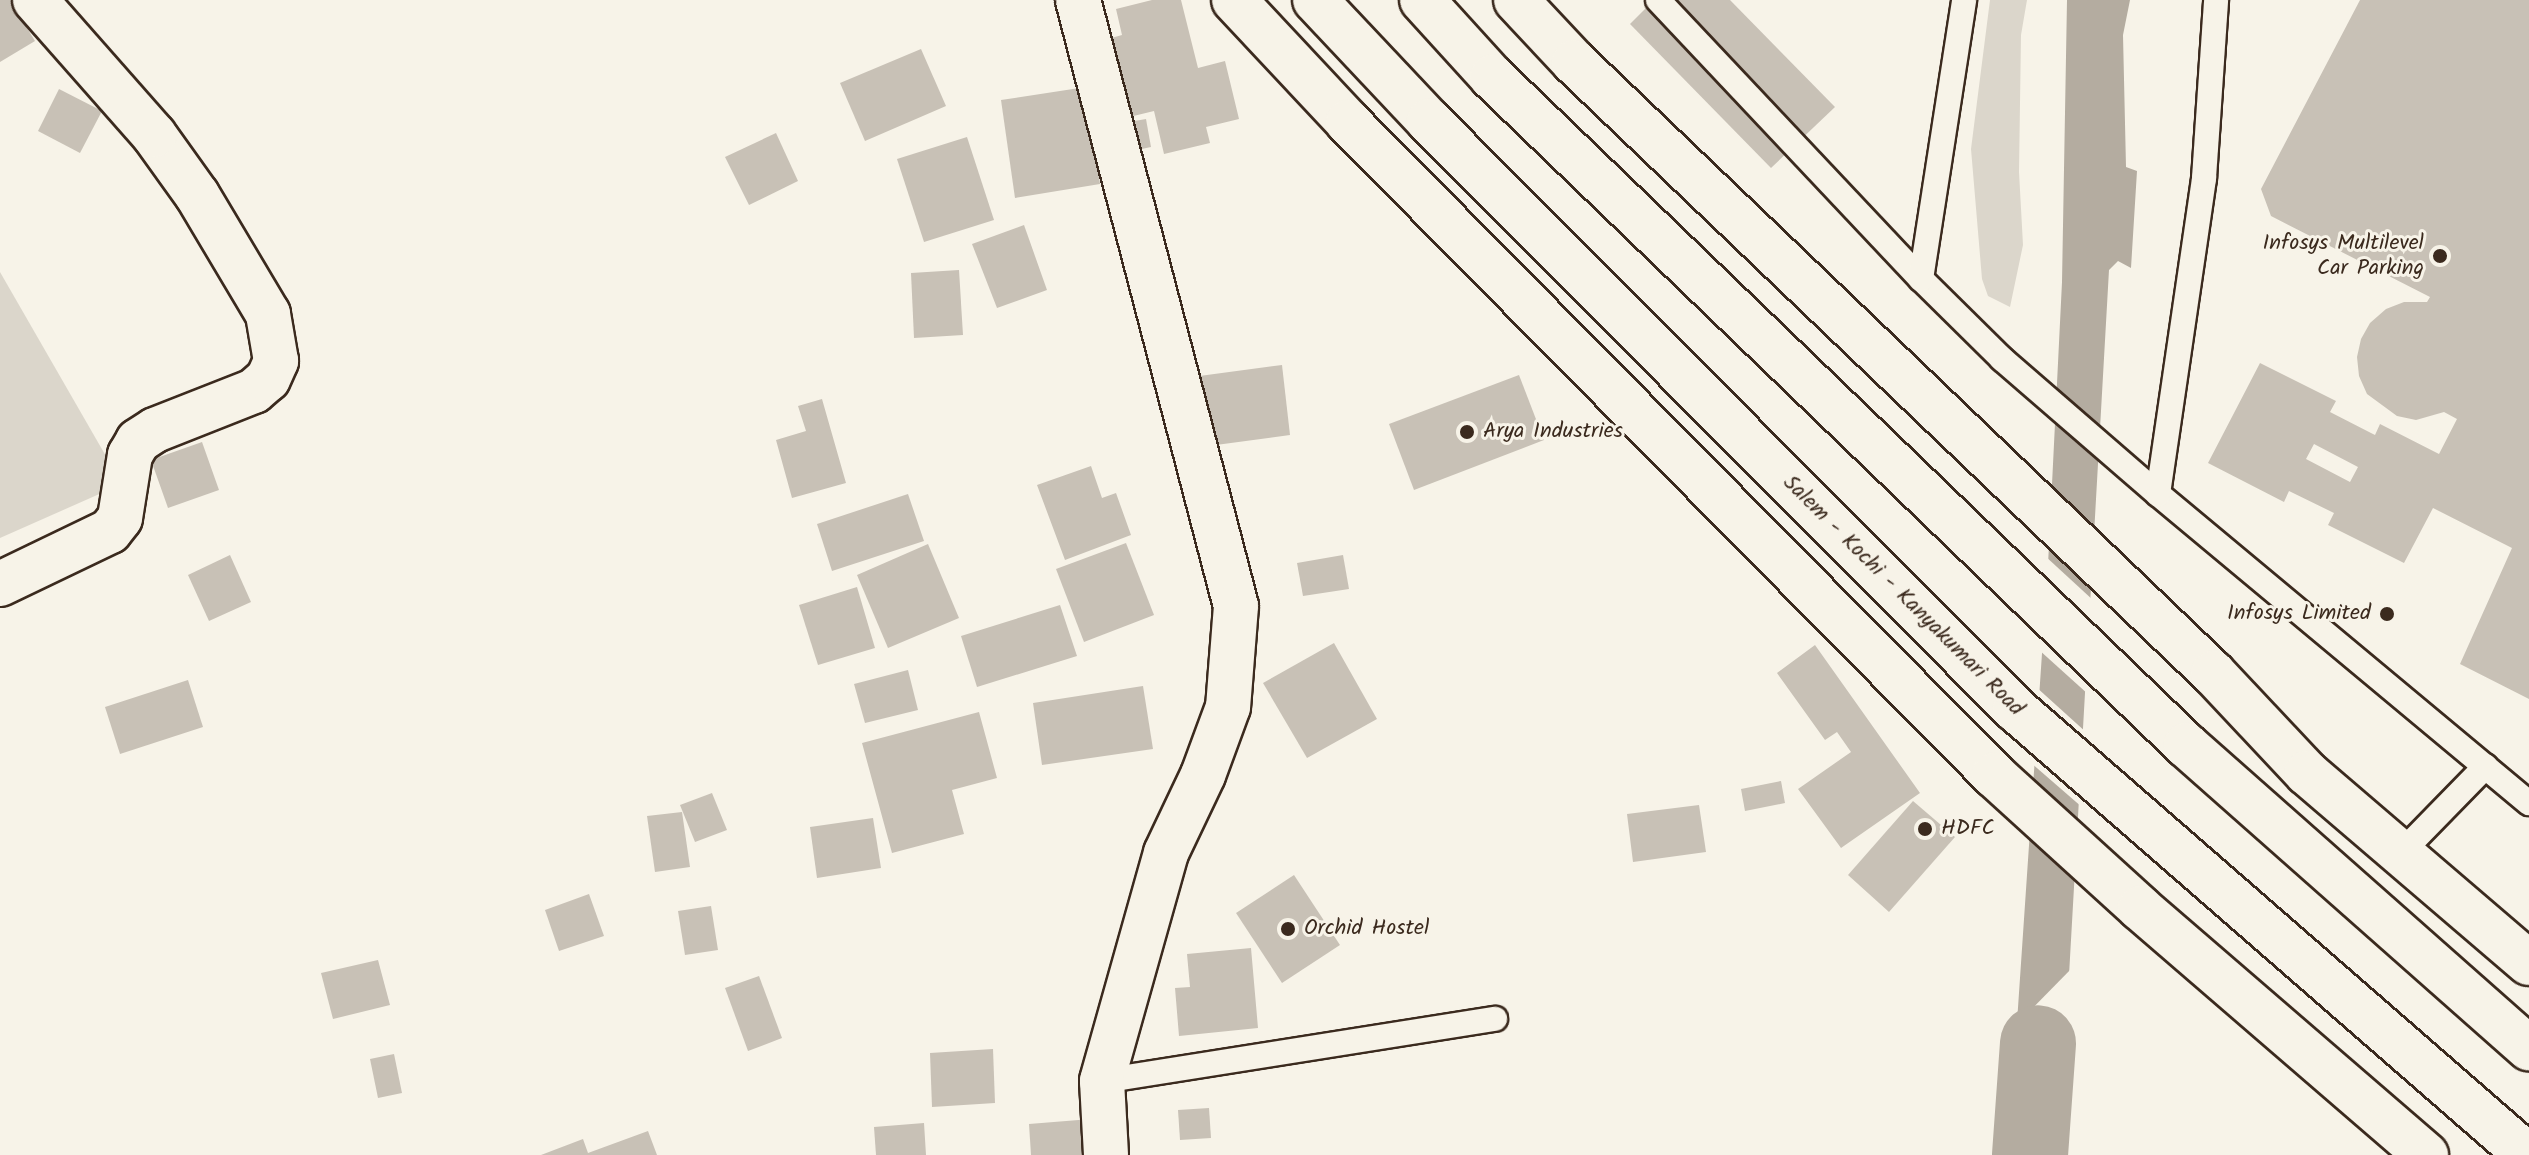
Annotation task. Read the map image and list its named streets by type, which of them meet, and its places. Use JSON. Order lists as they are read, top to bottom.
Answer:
{
  "streets": {
    "main road": ["Salem - Kochi - Kanyakumari Road"]
  },
  "places": [
    "Infosys Multilevel Car Parking",
    "Arya Industries",
    "Infosys Limited",
    "HDFC",
    "Orchid Hostel"
  ]
}
